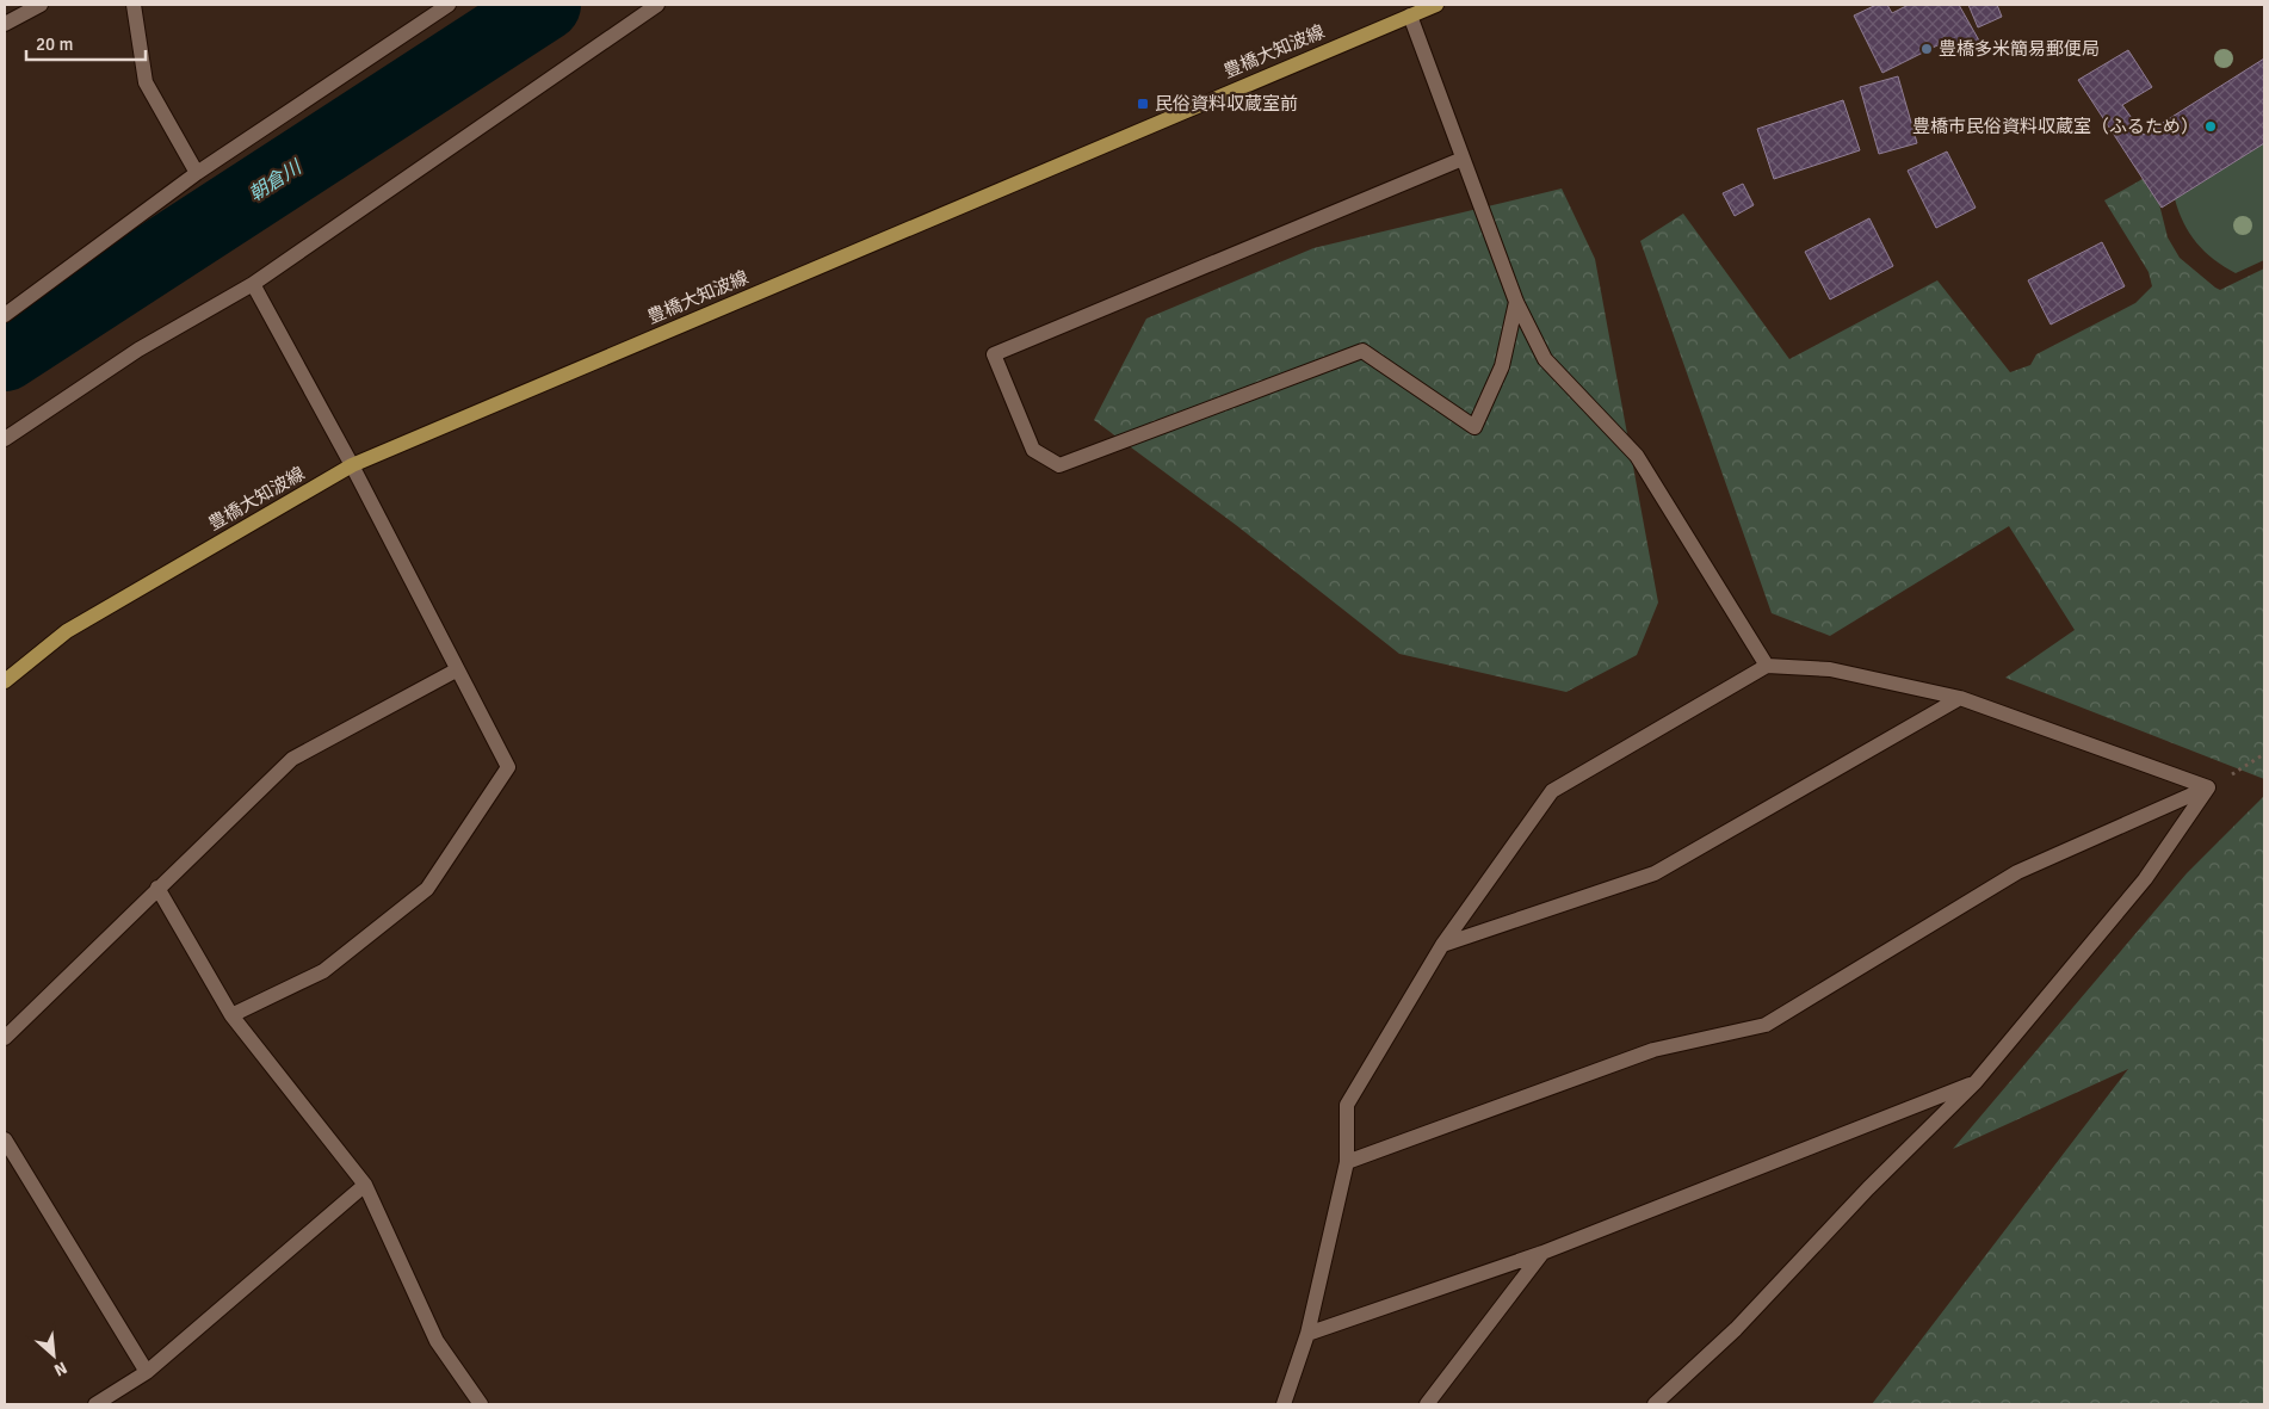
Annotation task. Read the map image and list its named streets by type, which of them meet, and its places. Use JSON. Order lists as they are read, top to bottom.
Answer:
{
  "streets": {
    "main road": ["豊橋大知波線"]
  },
  "water": ["朝倉川"],
  "places": {
    "other": ["豊橋多米簡易郵便局", "豊橋市民俗資料収蔵室（ふるため）"],
    "transit": ["民俗資料収蔵室前"]
  },
  "scale_bar": "20 m",
  "north": "bottom right"
}
